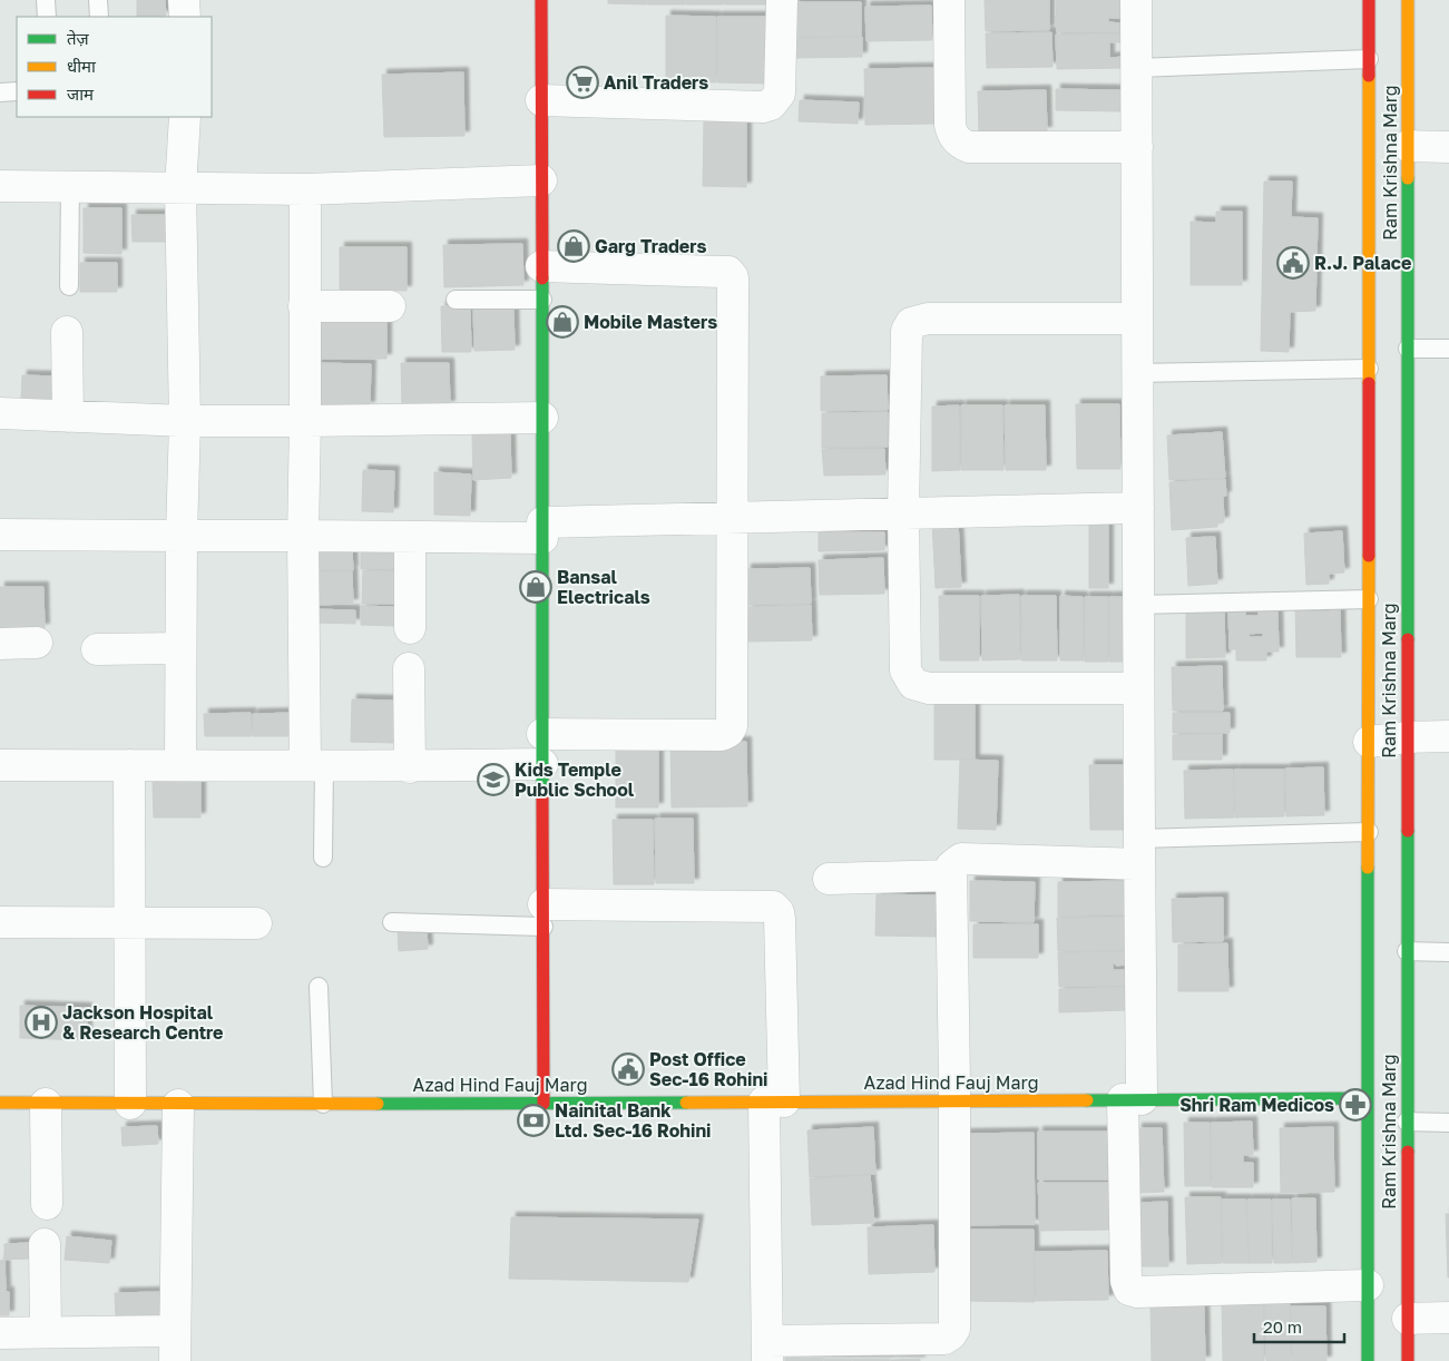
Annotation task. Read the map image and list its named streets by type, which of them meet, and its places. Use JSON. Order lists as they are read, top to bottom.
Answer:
{
  "streets": {
    "street": ["Ram Krishna Marg", "Azad Hind Fauj Marg"]
  },
  "crossings": [
    ["Ram Krishna Marg", "Azad Hind Fauj Marg"]
  ],
  "places": {
    "supermarket": ["Anil Traders"],
    "shop": ["Garg Traders", "Mobile Masters", "Bansal Electricals"],
    "public building": ["R.J. Palace", "Post Office Sec-16 Rohini"],
    "school or university": ["Kids Temple Public School"],
    "hospital": ["Jackson Hospital & Research Centre"],
    "pharmacy": ["Shri Ram Medicos"],
    "bank": ["Nainital Bank Ltd. Sec-16 Rohini"]
  },
  "legend": ["तेज़", "धीमा", "जाम"],
  "scale_bar": "20 m"
}
